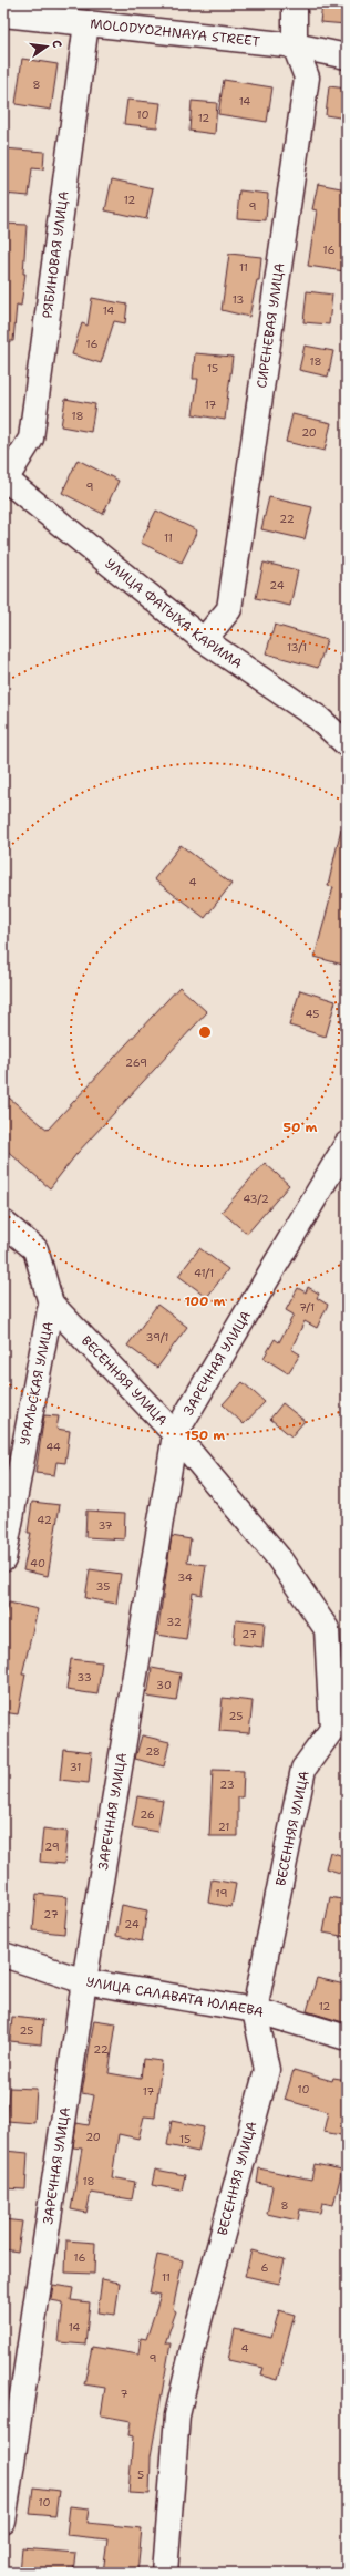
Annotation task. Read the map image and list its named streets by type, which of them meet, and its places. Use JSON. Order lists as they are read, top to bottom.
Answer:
{
  "streets": {
    "street": [
      "MOLODYOZHNAYA STREET",
      "РЯБИНОВАЯ УЛИЦА",
      "СИРЕНЕВАЯ УЛИЦА",
      "УЛИЦА ФАТЫХА КАРИМА",
      "ЗАРЕЧНАЯ УЛИЦА",
      "ВЕСЕННЯЯ УЛИЦА",
      "УРАЛЬСКАЯ УЛИЦА",
      "УЛИЦА САЛАВАТА ЮЛАЕВА"
    ]
  },
  "crossings": [
    ["MOLODYOZHNAYA STREET", "РЯБИНОВАЯ УЛИЦА"],
    ["MOLODYOZHNAYA STREET", "СИРЕНЕВАЯ УЛИЦА"],
    ["РЯБИНОВАЯ УЛИЦА", "УЛИЦА ФАТЫХА КАРИМА"],
    ["СИРЕНЕВАЯ УЛИЦА", "УЛИЦА ФАТЫХА КАРИМА"],
    ["ЗАРЕЧНАЯ УЛИЦА", "ВЕСЕННЯЯ УЛИЦА"],
    ["ЗАРЕЧНАЯ УЛИЦА", "УЛИЦА САЛАВАТА ЮЛАЕВА"],
    ["ВЕСЕННЯЯ УЛИЦА", "УРАЛЬСКАЯ УЛИЦА"],
    ["ВЕСЕННЯЯ УЛИЦА", "УЛИЦА САЛАВАТА ЮЛАЕВА"]
  ],
  "house_numbers": [
    "8",
    "14",
    "10",
    "12",
    "12",
    "9",
    "16",
    "11",
    "13",
    "14",
    "16",
    "18",
    "15",
    "17",
    "18",
    "20",
    "9",
    "22",
    "11",
    "24",
    "13/1",
    "4",
    "45",
    "269",
    "43/2",
    "41/1",
    "7/1",
    "39/1",
    "44",
    "42",
    "37",
    "40",
    "34",
    "35",
    "32",
    "27",
    "33",
    "30",
    "25",
    "28",
    "31",
    "23",
    "26",
    "21",
    "29",
    "19",
    "27",
    "24",
    "12",
    "25",
    "22",
    "10",
    "17",
    "20",
    "15",
    "18",
    "8",
    "16",
    "6",
    "11",
    "14",
    "4",
    "9",
    "7",
    "5",
    "10"
  ],
  "north": "right",
  "rings": ["50 m", "100 m", "150 m"]
}
